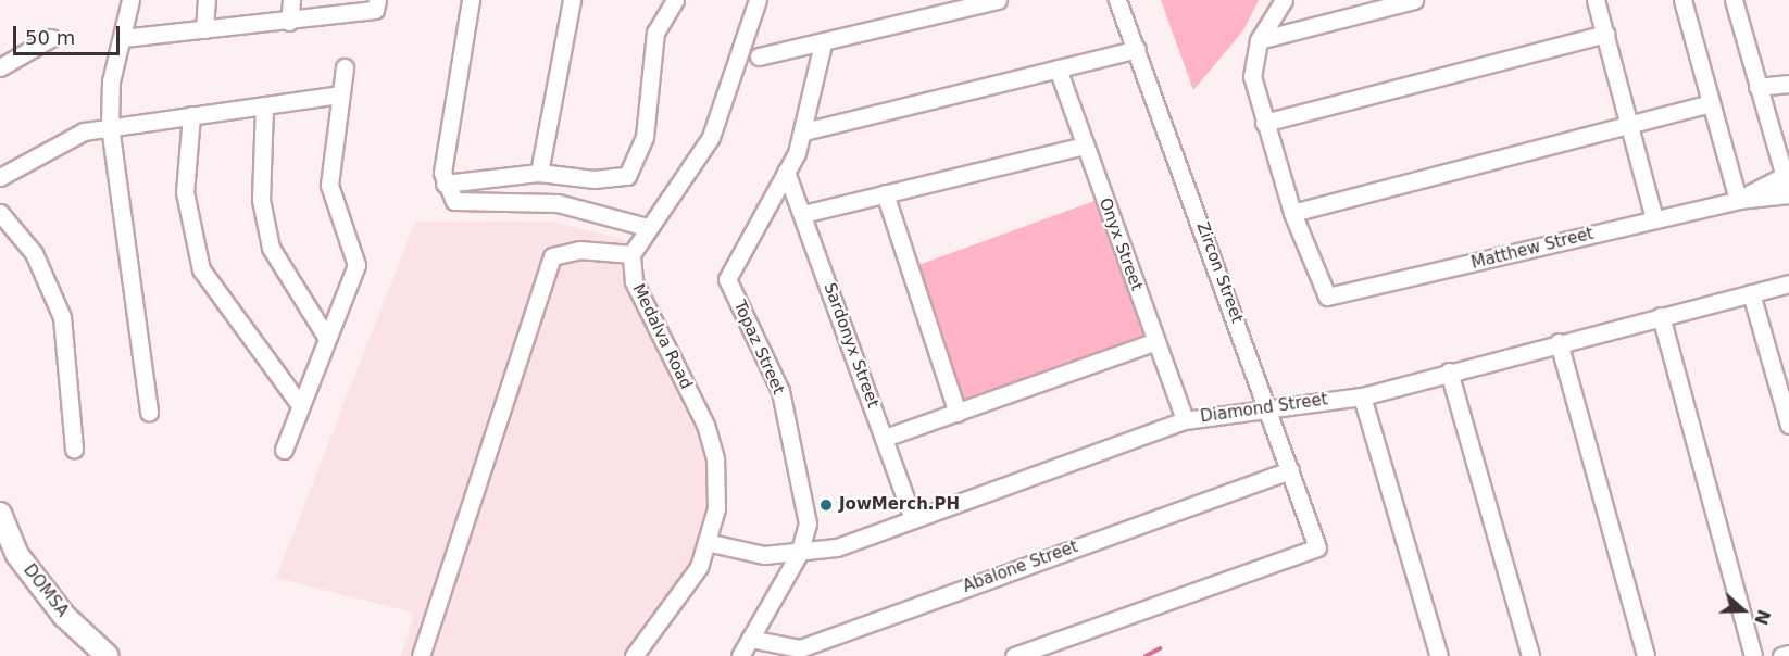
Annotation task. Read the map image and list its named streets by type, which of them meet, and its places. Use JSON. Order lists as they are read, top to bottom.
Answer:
{
  "streets": {
    "main road": ["DOMSA"],
    "street": [
      "Onyx Street",
      "Matthew Street",
      "Zircon Street",
      "Medalva Road",
      "Sardonyx Street",
      "Topaz Street",
      "Diamond Street",
      "Abalone Street"
    ]
  },
  "crossings": [
    ["Onyx Street", "Diamond Street"],
    ["Zircon Street", "Diamond Street"],
    ["Zircon Street", "Abalone Street"],
    ["Medalva Road", "Diamond Street"],
    ["Sardonyx Street", "Topaz Street"],
    ["Sardonyx Street", "Diamond Street"],
    ["Topaz Street", "Diamond Street"],
    ["Topaz Street", "Abalone Street"]
  ],
  "places": ["JowMerch.PH"],
  "scale_bar": "50 m",
  "north": "right"
}
